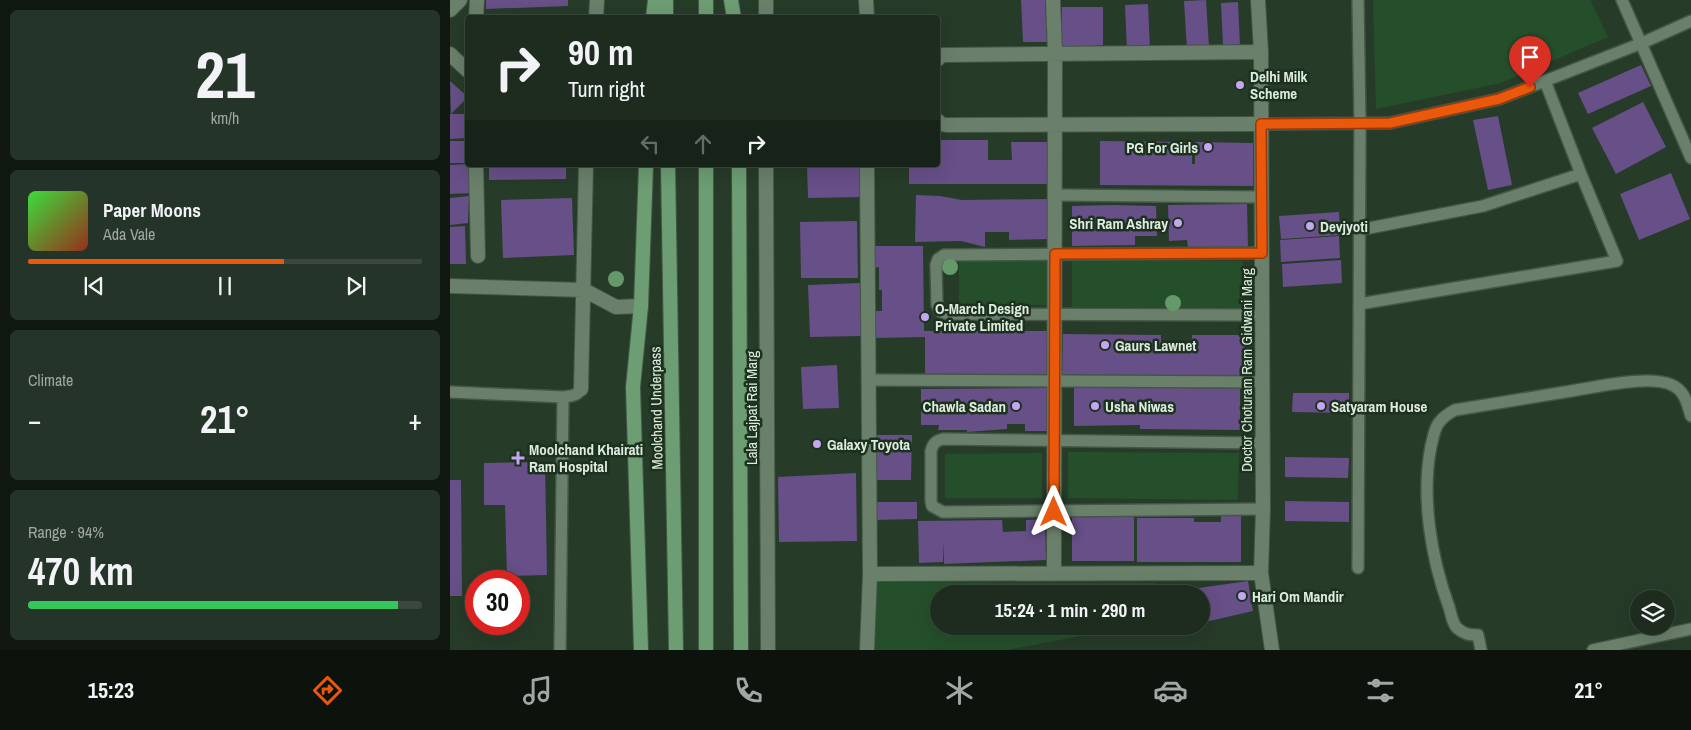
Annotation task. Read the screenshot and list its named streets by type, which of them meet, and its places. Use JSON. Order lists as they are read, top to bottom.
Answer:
{
  "streets": {
    "main road": ["Moolchand Underpass"],
    "street": ["Doctor Choturam Ram Gidwani Marg", "Lala Lajpat Rai Marg"]
  },
  "places": {
    "other": [
      "Delhi Milk Scheme",
      "PG For Girls",
      "Shri Ram Ashray",
      "Devjyoti",
      "O-March Design Private Limited",
      "Gaurs Lawnet",
      "Chawla Sadan",
      "Usha Niwas",
      "Satyaram House",
      "Galaxy Toyota",
      "Hari Om Mandir"
    ],
    "health": ["Moolchand Khairati Ram Hospital"]
  },
  "page": {
    "tile": [
      ["21", "km/h"],
      "Climate",
      ["Range · 94%", "470 km"]
    ],
    "turn": ["90 m", "Turn right"],
    "song": ["Paper Moons", "Ada Vale"],
    "heat": ["−", "21°", "+"],
    "limit": "30",
    "trip": "15:24 · 1 min · 290 m",
    "tabs": ["15:23", "21°"]
  }
}
